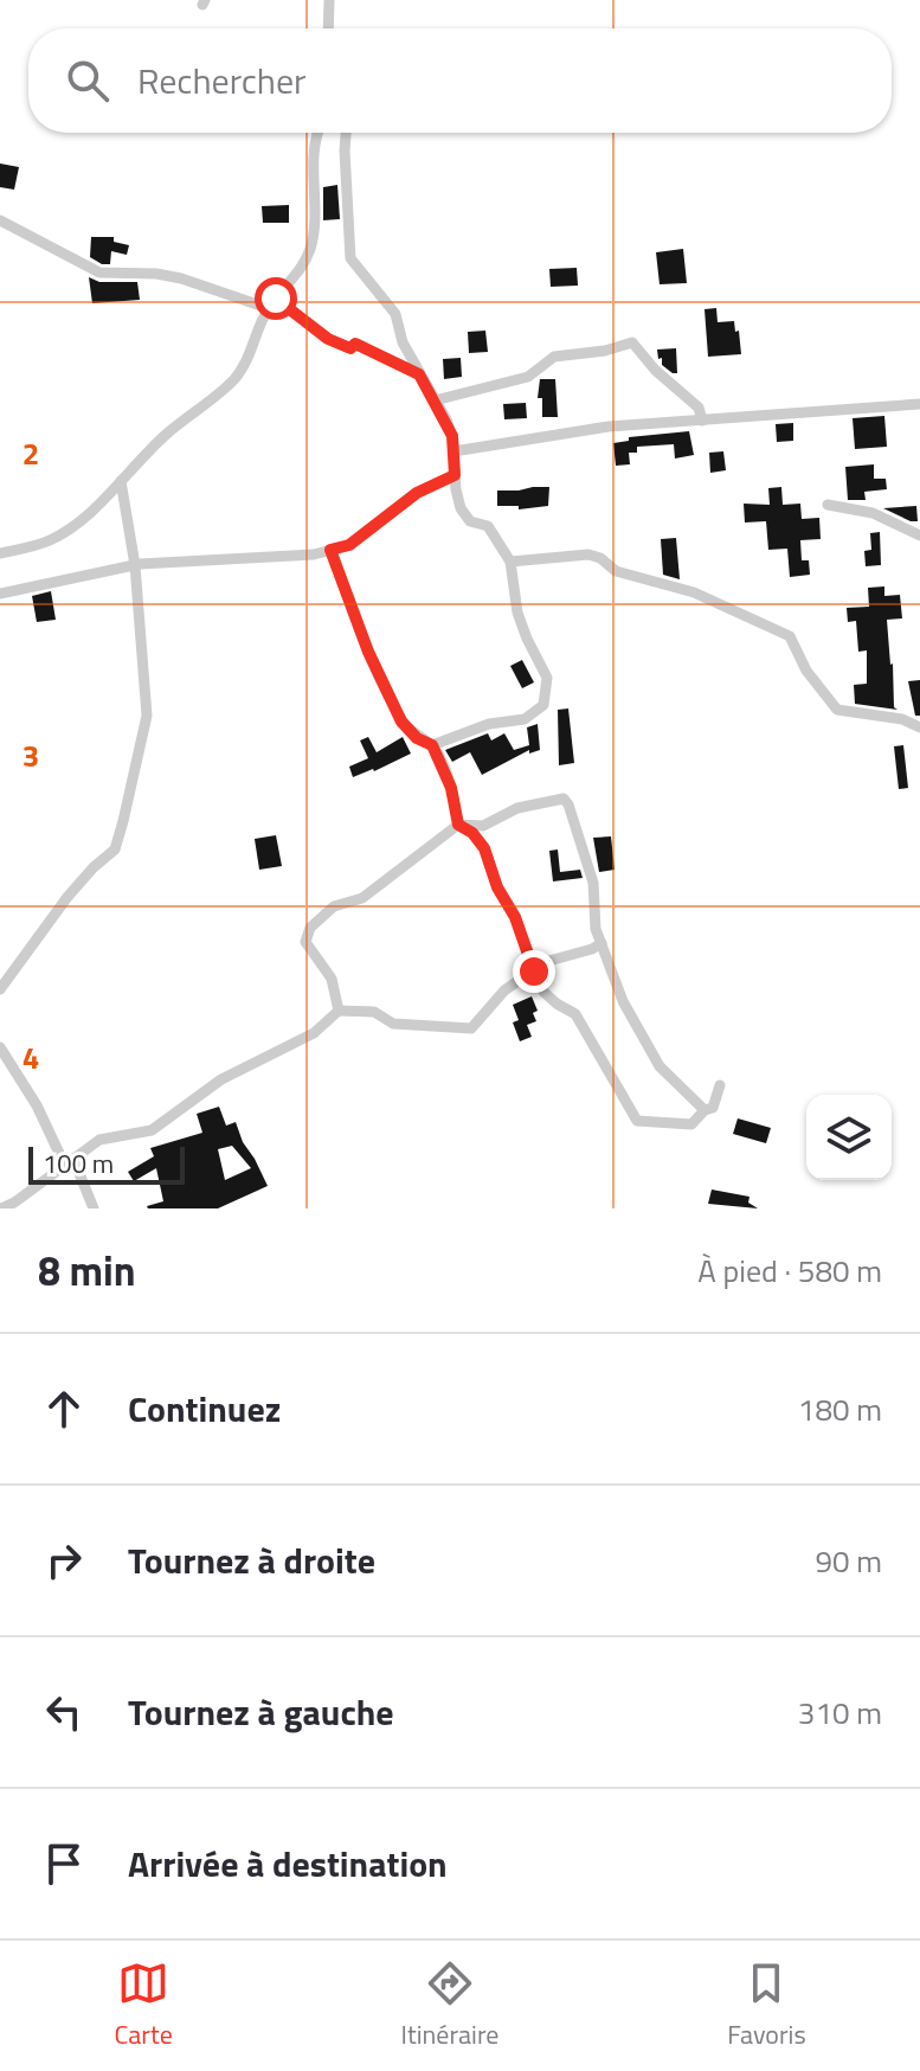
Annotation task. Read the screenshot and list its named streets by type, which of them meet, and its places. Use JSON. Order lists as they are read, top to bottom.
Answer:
{
  "scale_bar": "100 m",
  "page": {
    "search": "Rechercher",
    "scale": "100 m",
    "heading": ["8 min", "À pied · 580 m"],
    "list": [
      ["Continuez", "180 m"],
      ["Tournez à droite", "90 m"],
      ["Tournez à gauche", "310 m"],
      "Arrivée à destination"
    ],
    "nav": ["Carte", "Itinéraire", "Favoris"]
  },
  "grid": {
    "rows": ["2", "3", "4"]
  }
}
